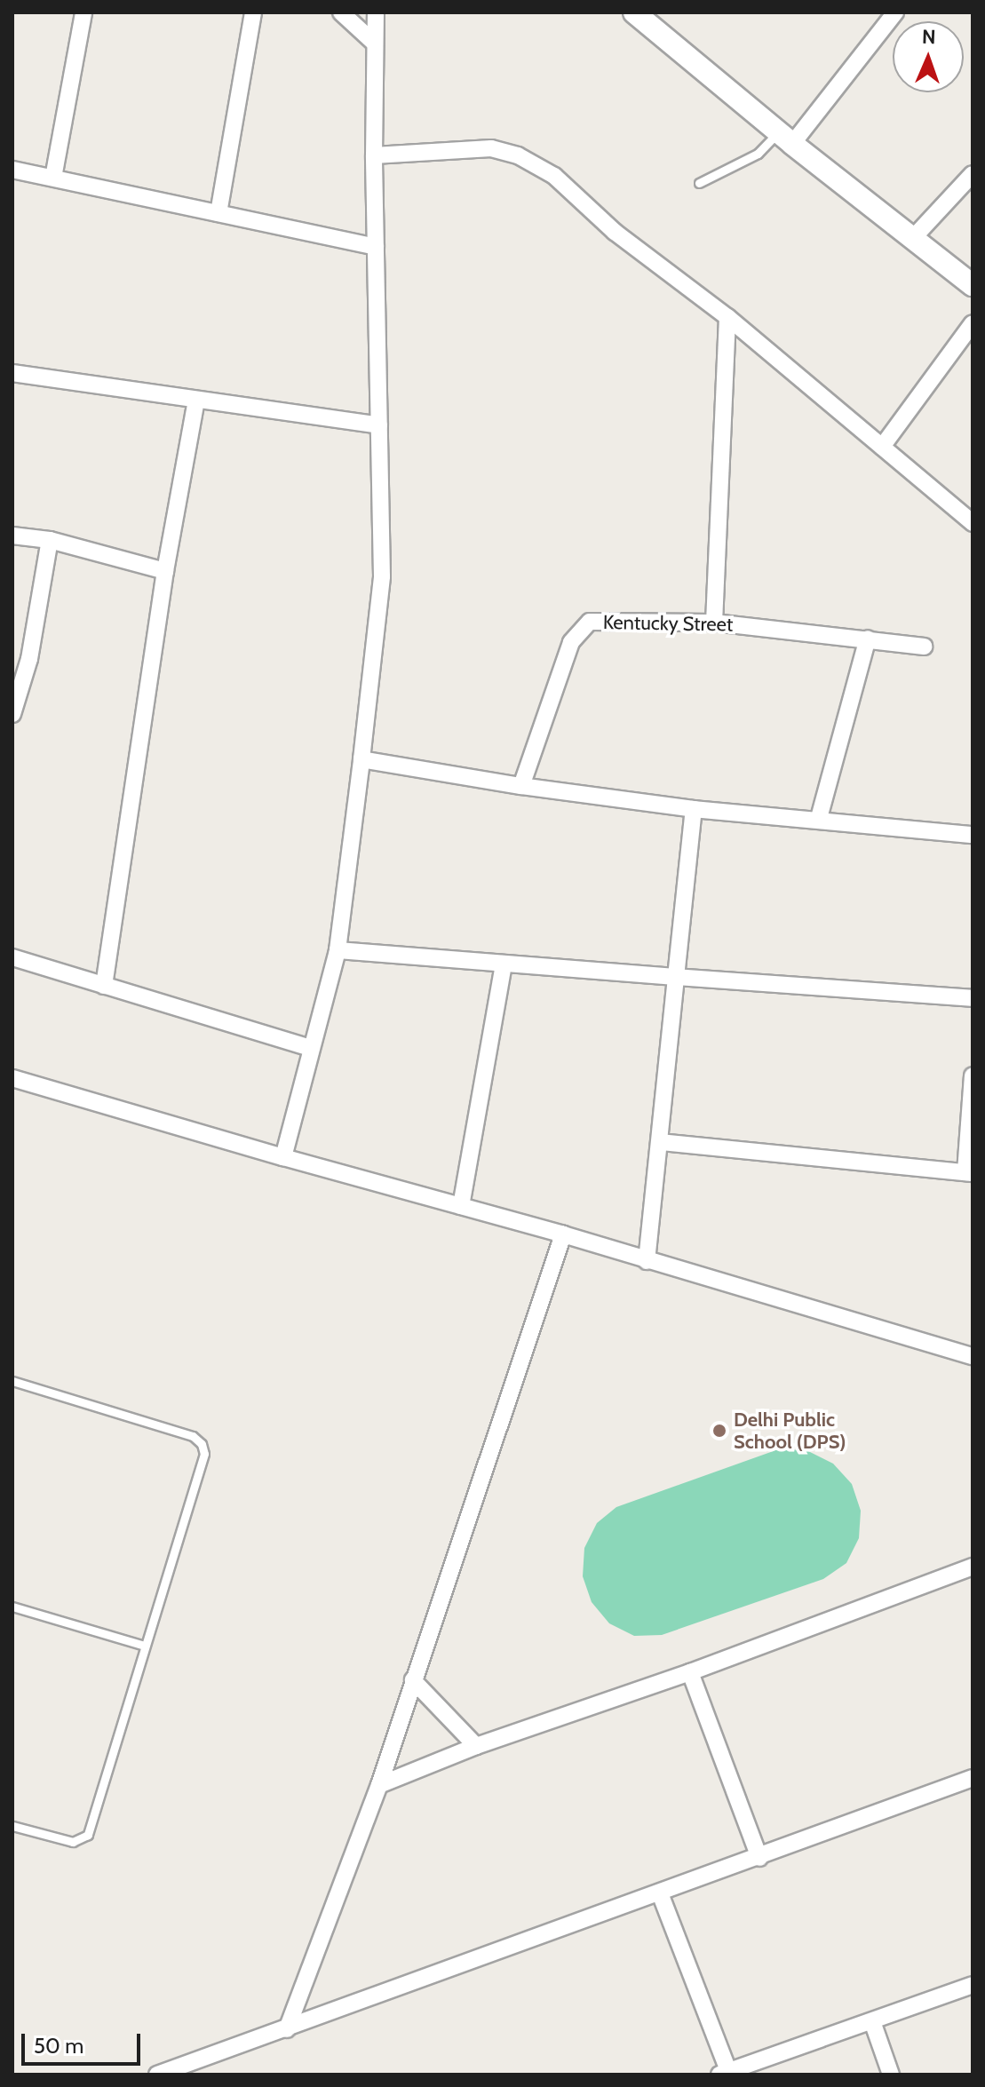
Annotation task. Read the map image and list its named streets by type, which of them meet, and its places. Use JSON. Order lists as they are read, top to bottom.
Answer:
{
  "streets": {
    "street": ["Kentucky Street"]
  },
  "places": ["Delhi Public School (DPS)"],
  "scale_bar": "50 m",
  "north": "top"
}
